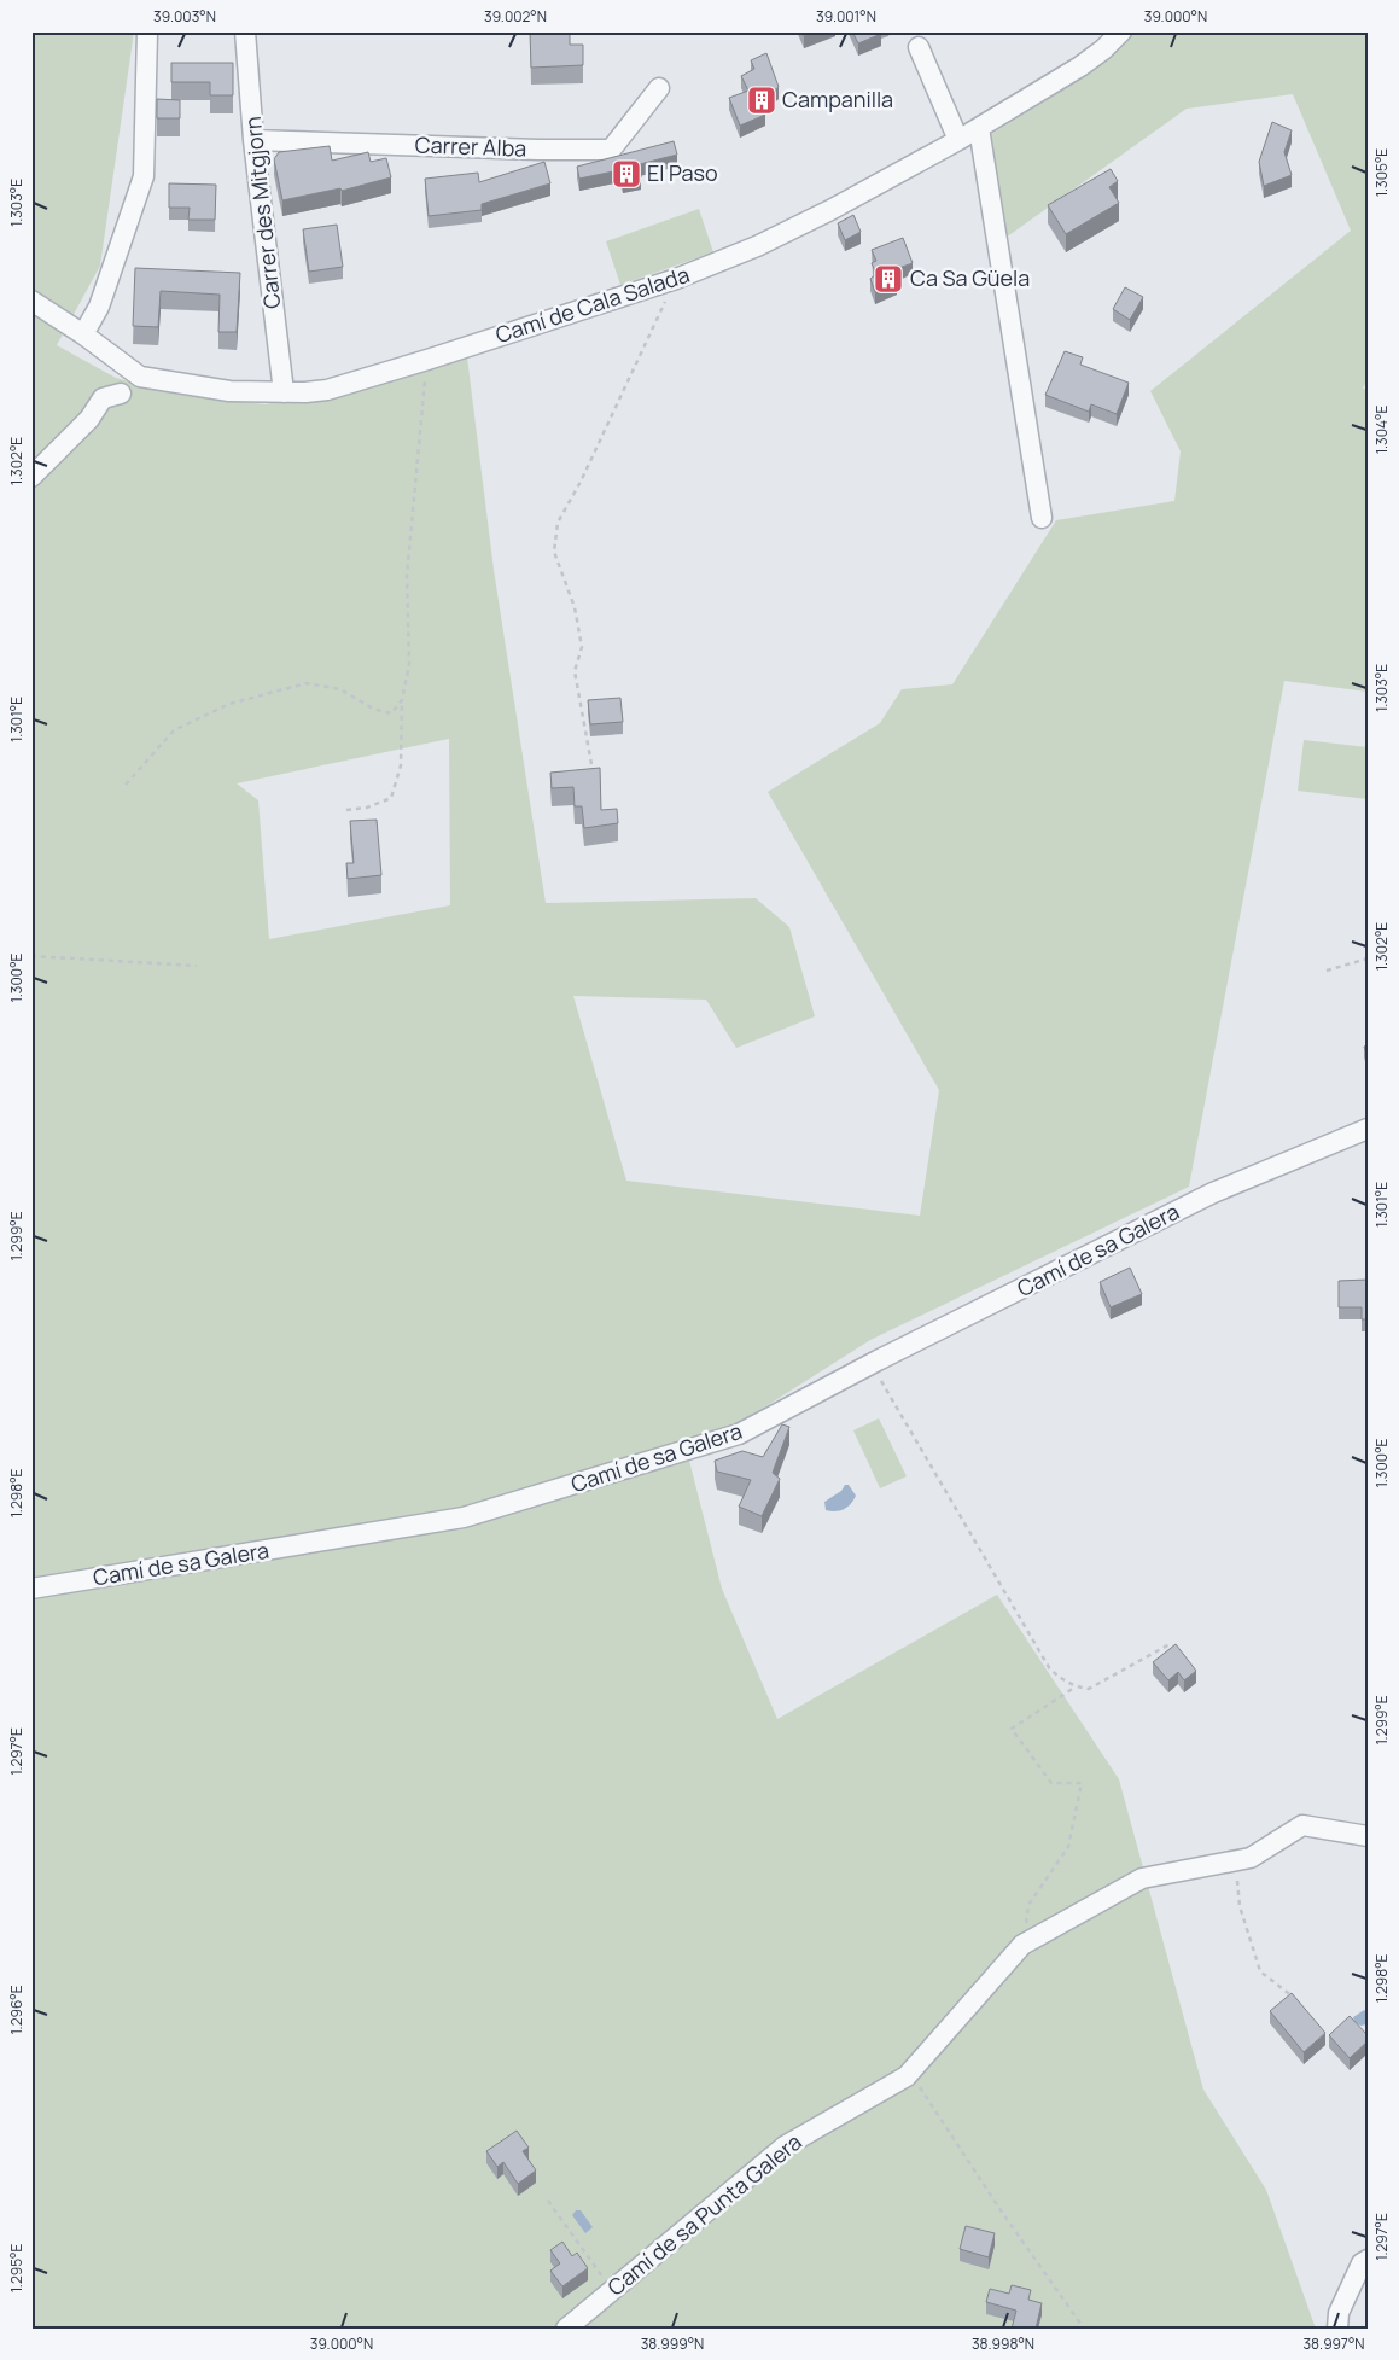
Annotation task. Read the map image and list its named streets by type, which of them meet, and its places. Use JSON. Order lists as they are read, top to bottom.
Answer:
{
  "streets": {
    "street": [
      "Carrer Alba",
      "Carrer des Mitgjorn",
      "Camí de Cala Salada",
      "Camí de sa Galera",
      "Camí de sa Punta Galera"
    ]
  },
  "crossings": [
    ["Carrer Alba", "Carrer des Mitgjorn"],
    ["Carrer des Mitgjorn", "Camí de Cala Salada"]
  ],
  "places": {
    "building": ["Campanilla", "El Paso", "Ca Sa Güela"]
  },
  "coordinates": [
    "39.003°N",
    "39.002°N",
    "39.001°N",
    "39.000°N",
    "1.305°E",
    "1.303°E",
    "1.304°E",
    "1.302°E",
    "1.301°E",
    "1.300°E",
    "1.299°E",
    "1.298°E",
    "1.297°E",
    "1.296°E",
    "1.295°E",
    "38.999°N",
    "38.998°N",
    "38.997°N"
  ]
}
